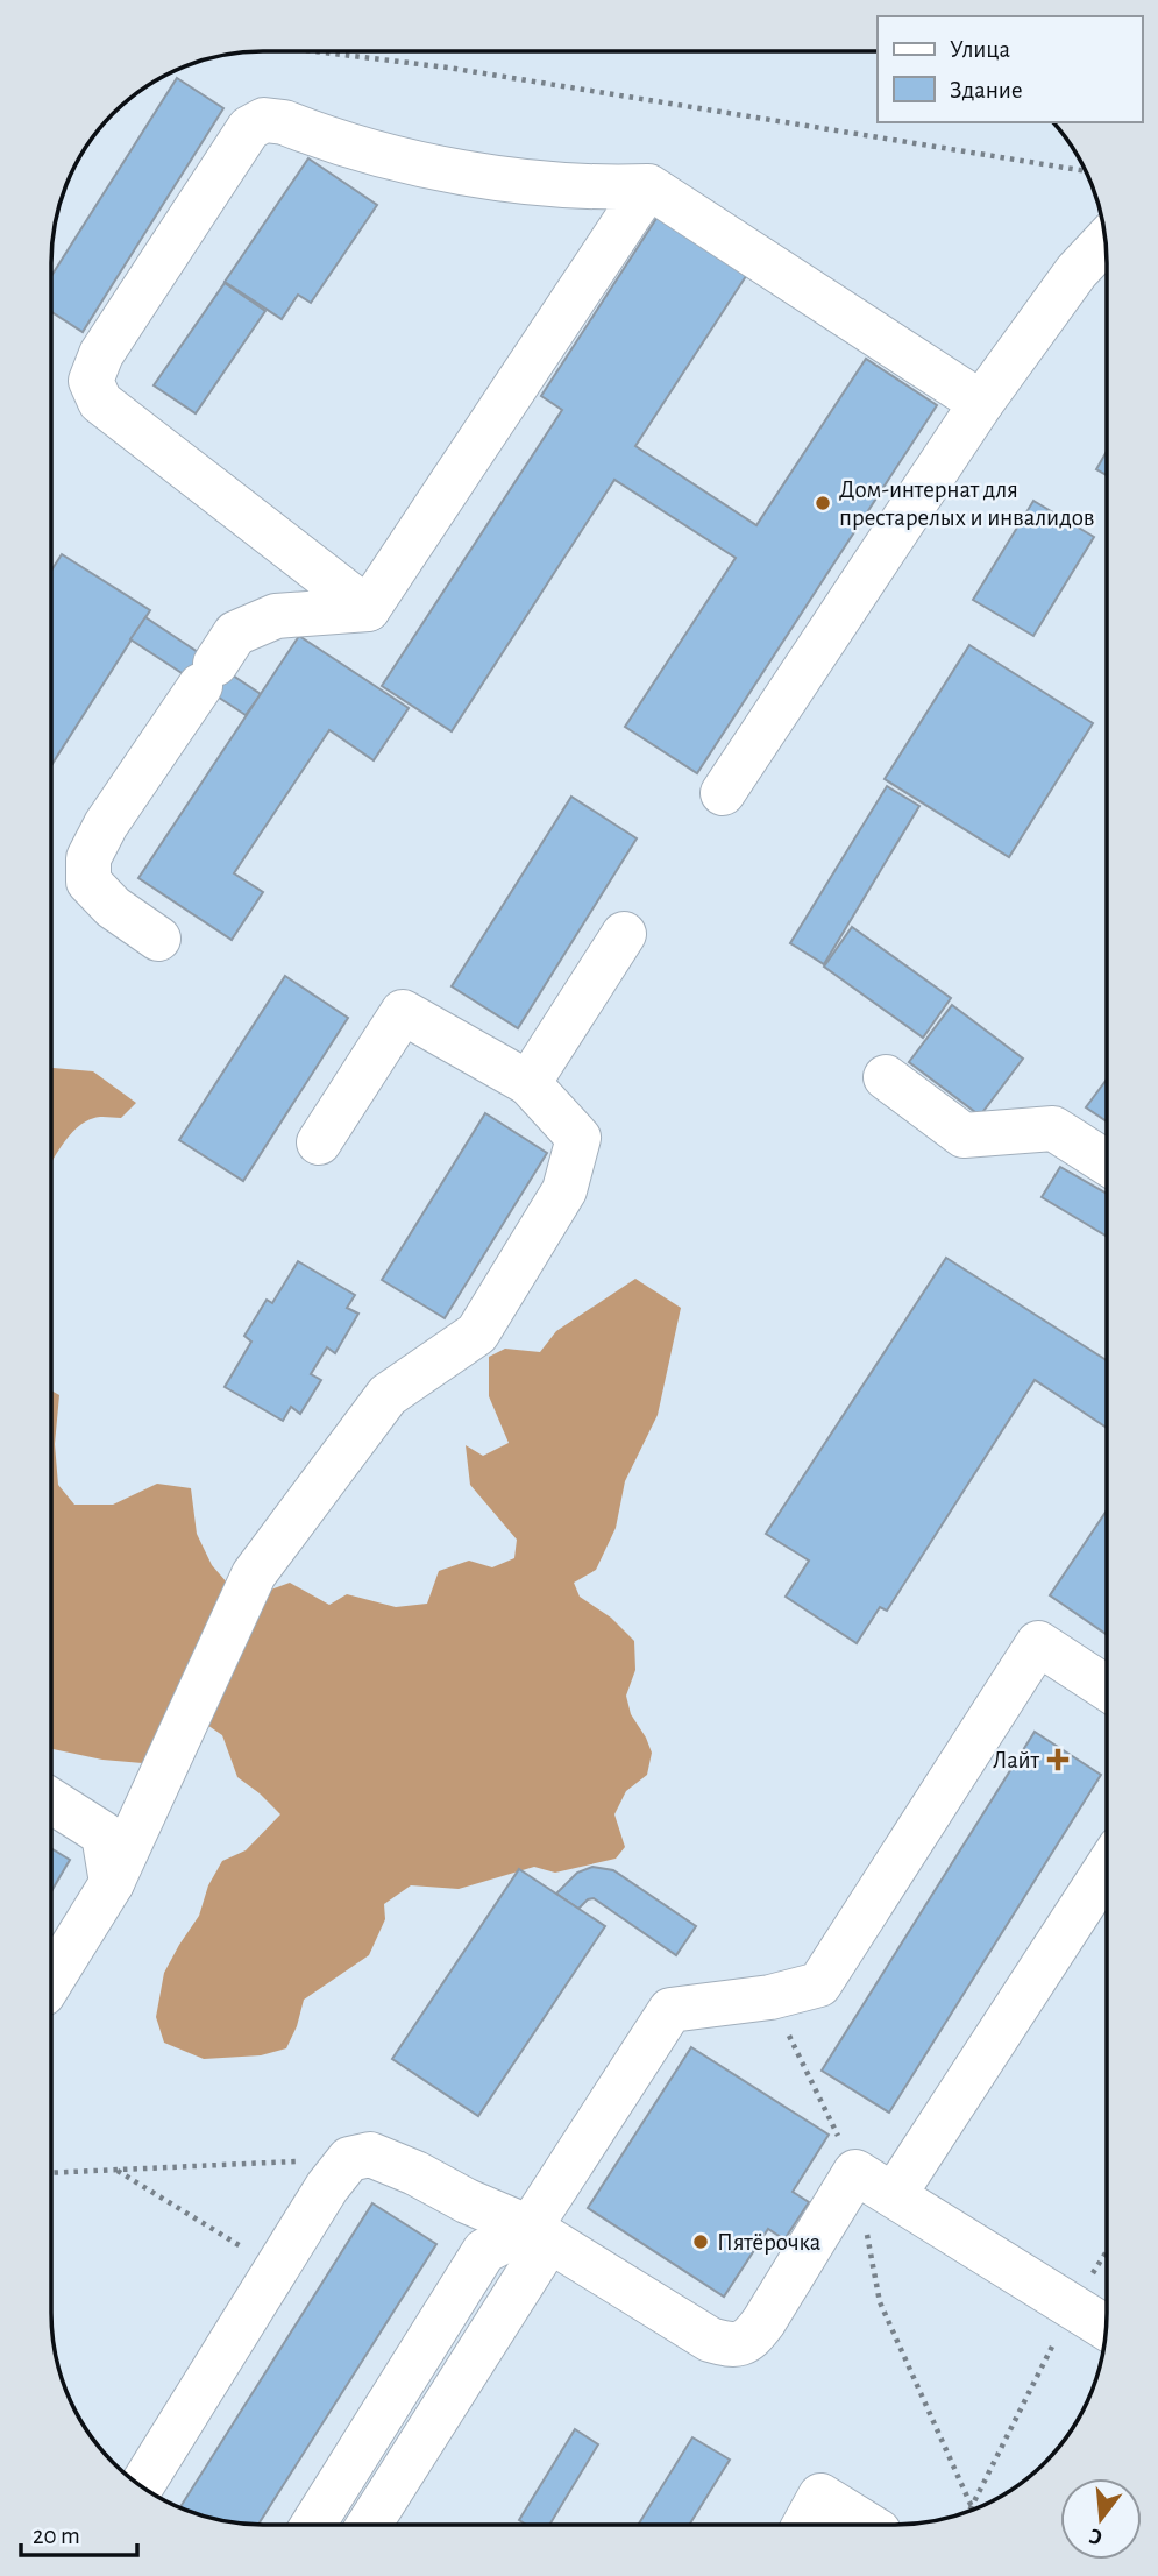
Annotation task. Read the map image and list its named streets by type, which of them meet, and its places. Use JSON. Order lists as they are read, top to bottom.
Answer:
{
  "places": {
    "other": ["Дом-интернат для престарелых и инвалидов", "Пятёрочка"],
    "health": ["Лайт"]
  },
  "legend": ["Улица", "Здание"],
  "scale_bar": "20 m",
  "north": "bottom"
}
